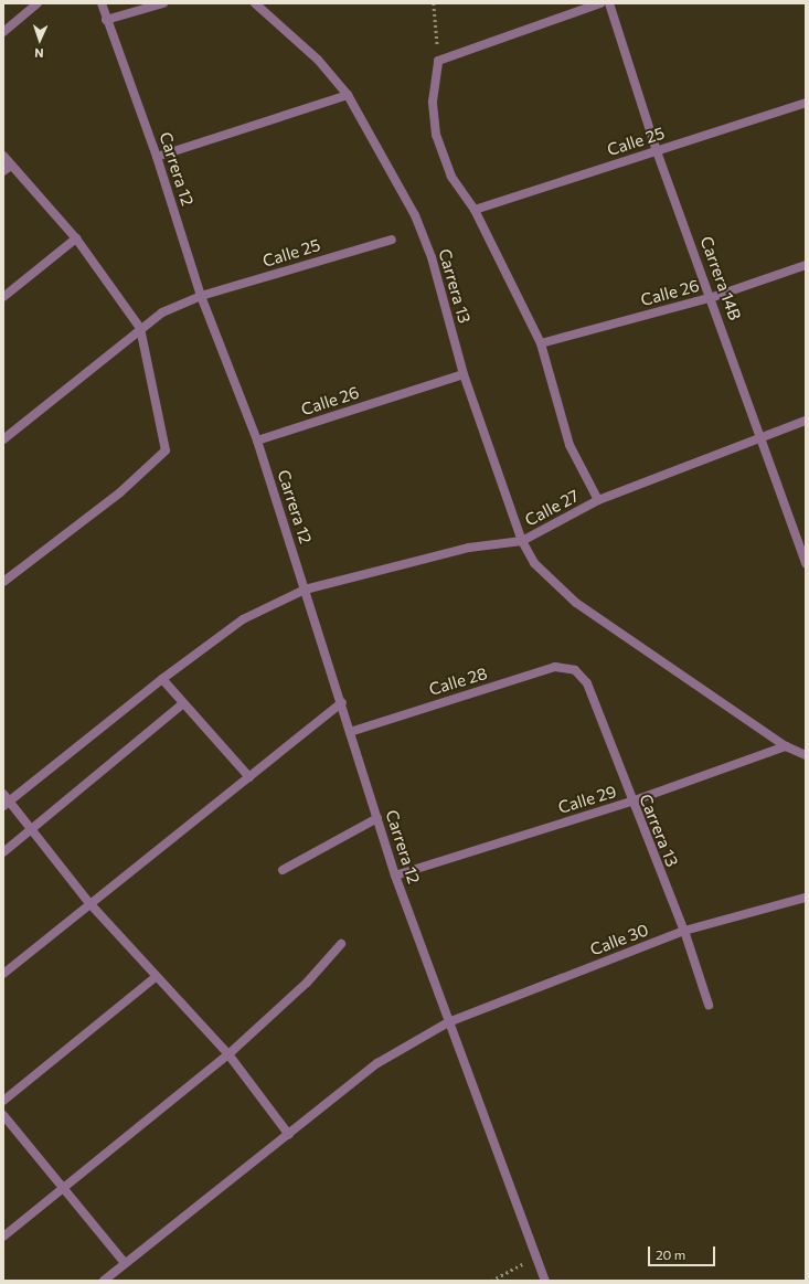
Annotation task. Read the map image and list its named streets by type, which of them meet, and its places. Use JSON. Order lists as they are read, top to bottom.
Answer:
{
  "streets": {
    "street": [
      "Calle 25",
      "Carrera 12",
      "Carrera 14B",
      "Carrera 13",
      "Calle 26",
      "Calle 27",
      "Calle 28",
      "Calle 29",
      "Calle 30"
    ]
  },
  "crossings": [
    ["Calle 25", "Carrera 12"],
    ["Calle 25", "Carrera 14B"],
    ["Carrera 12", "Calle 26"],
    ["Carrera 12", "Calle 27"],
    ["Carrera 12", "Calle 28"],
    ["Carrera 12", "Calle 29"],
    ["Carrera 12", "Calle 30"],
    ["Carrera 14B", "Calle 26"],
    ["Carrera 14B", "Calle 27"],
    ["Carrera 13", "Calle 26"],
    ["Carrera 13", "Calle 27"],
    ["Carrera 13", "Calle 28"],
    ["Carrera 13", "Calle 29"],
    ["Carrera 13", "Calle 30"]
  ],
  "scale_bar": "20 m",
  "north": "bottom"
}
